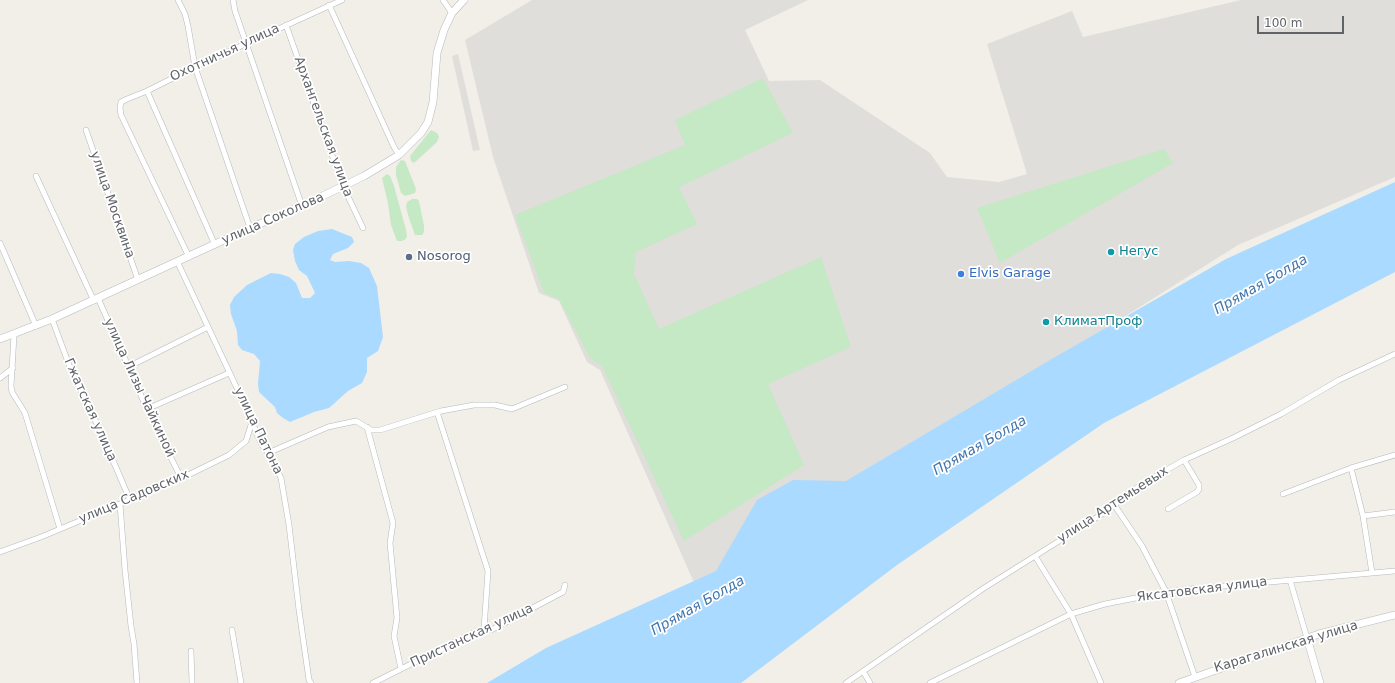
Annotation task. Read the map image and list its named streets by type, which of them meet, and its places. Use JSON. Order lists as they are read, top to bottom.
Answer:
{
  "streets": {
    "main road": ["улица Соколова", "Карагалинская улица"],
    "street": [
      "Охотничья улица",
      "Архангельская улица",
      "улица Москвина",
      "улица Лизы Чайкиной",
      "Гжатская улица",
      "улица Патона",
      "улица Садовских",
      "улица Артемьевых",
      "Яксатовская улица",
      "Пристанская улица"
    ]
  },
  "crossings": [
    ["Охотничья улица", "Архангельская улица"],
    ["Охотничья улица", "улица Соколова"],
    ["Архангельская улица", "улица Соколова"],
    ["улица Москвина", "улица Соколова"],
    ["улица Соколова", "улица Лизы Чайкиной"],
    ["улица Соколова", "Гжатская улица"],
    ["улица Соколова", "улица Патона"],
    ["улица Лизы Чайкиной", "улица Садовских"],
    ["Гжатская улица", "улица Садовских"],
    ["улица Патона", "улица Садовских"]
  ],
  "water": ["Прямая Болда"],
  "places": [
    "Негус",
    "Nosorog",
    "Elvis Garage",
    "КлиматПроф"
  ],
  "scale_bar": "100 m"
}
